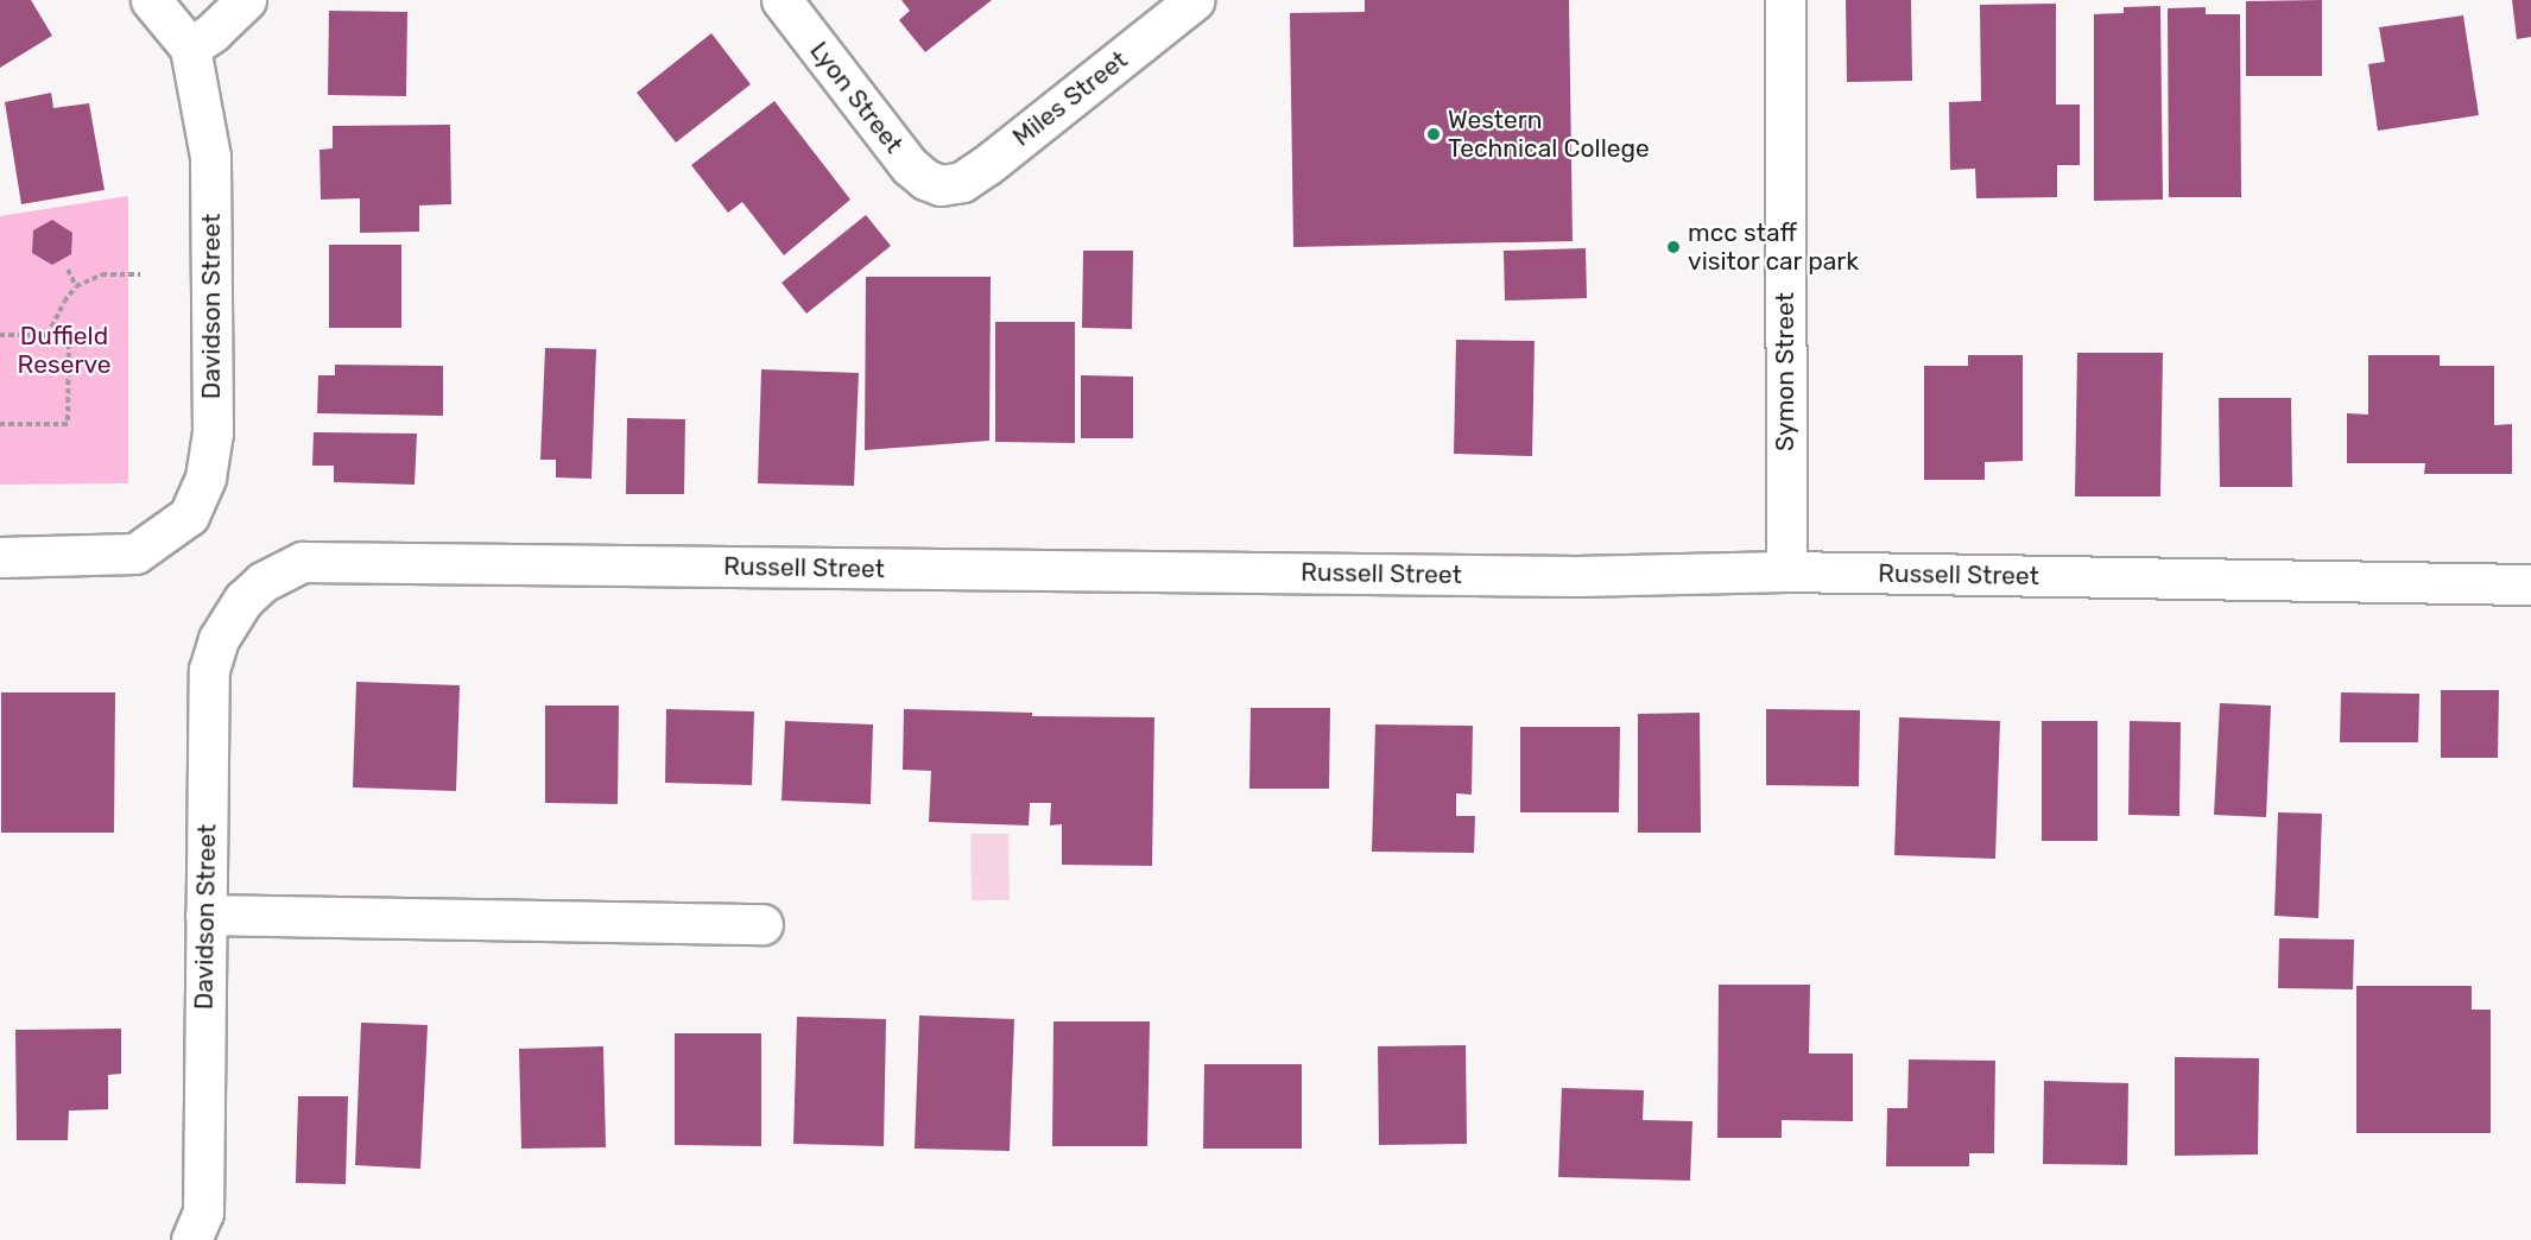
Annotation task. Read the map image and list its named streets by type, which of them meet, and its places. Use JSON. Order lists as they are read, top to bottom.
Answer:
{
  "streets": {
    "street": [
      "Lyon Street",
      "Miles Street",
      "Davidson Street",
      "Symon Street",
      "Russell Street"
    ]
  },
  "crossings": [
    ["Lyon Street", "Miles Street"],
    ["Davidson Street", "Russell Street"],
    ["Symon Street", "Russell Street"]
  ],
  "parks": ["Duffield Reserve"],
  "places": ["Western Technical College", "mcc staff visitor car park"]
}
